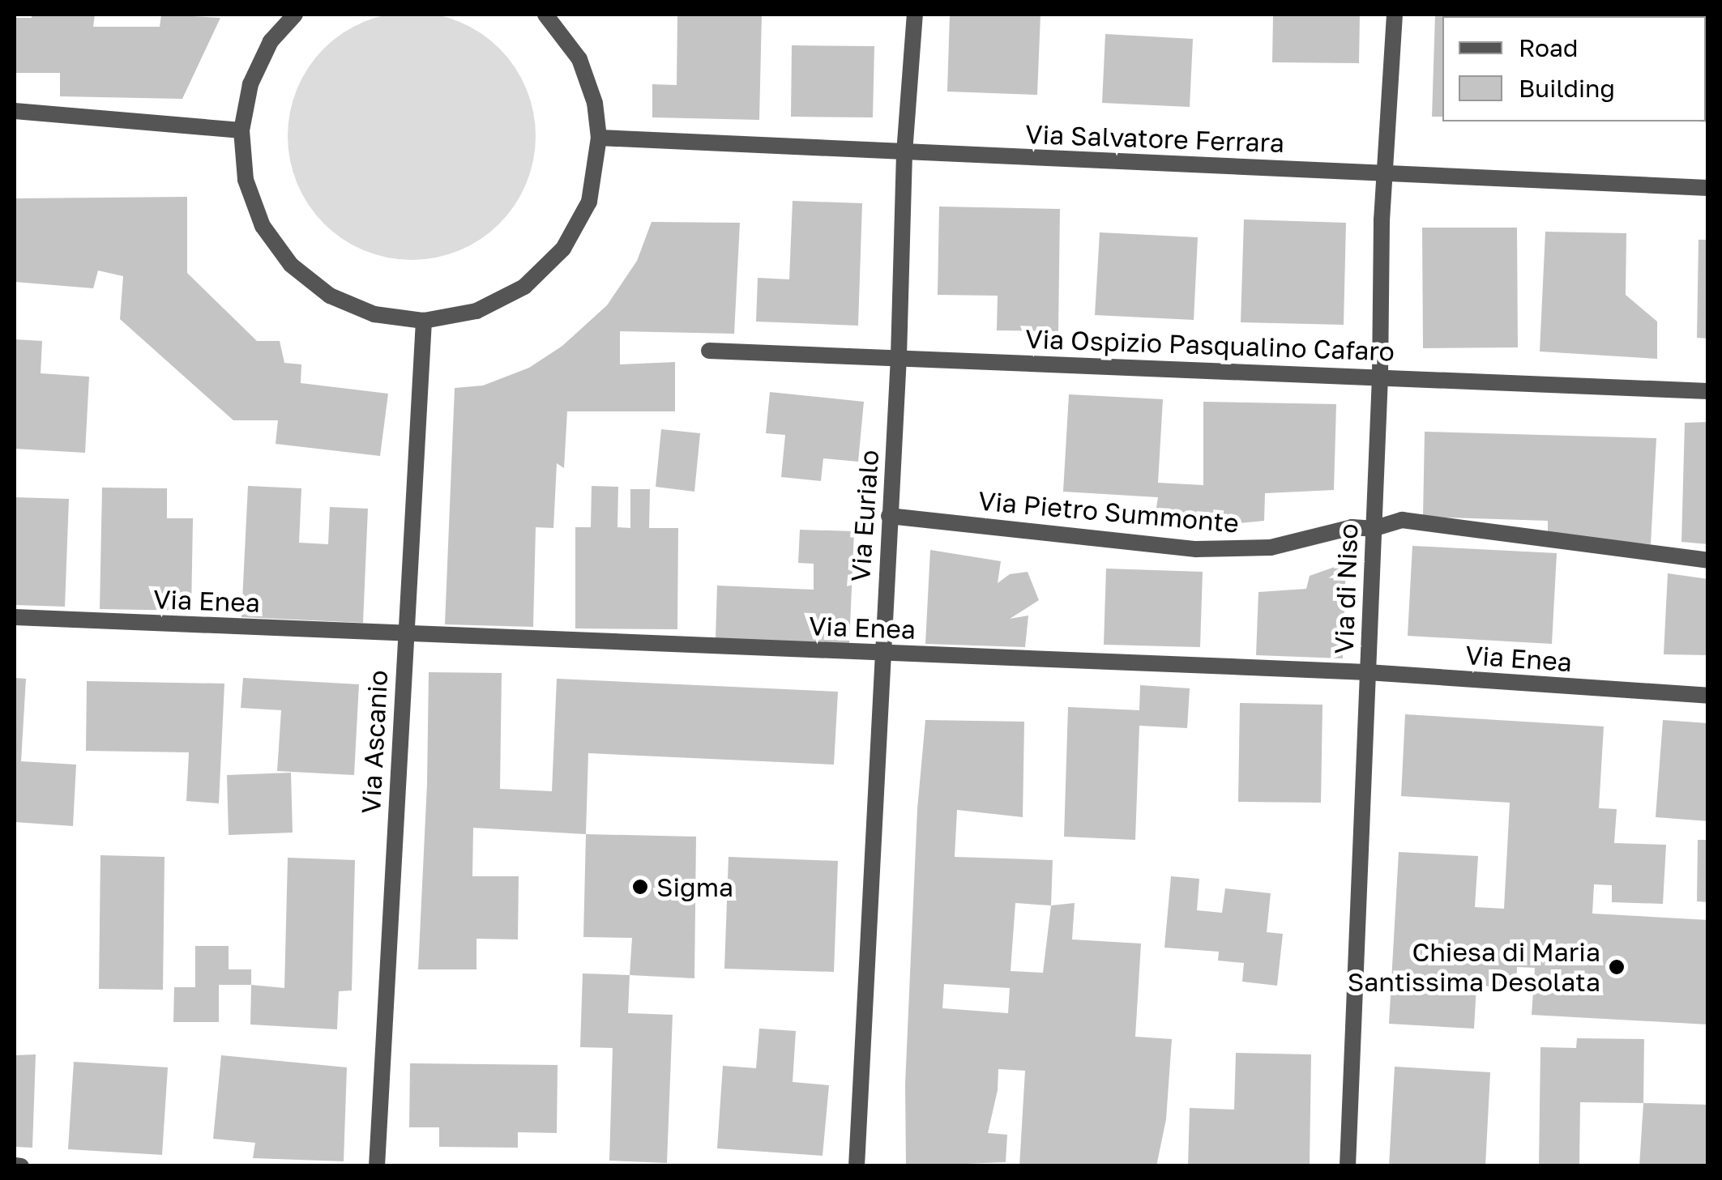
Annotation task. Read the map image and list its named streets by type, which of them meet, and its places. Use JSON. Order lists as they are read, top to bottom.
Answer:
{
  "streets": {
    "street": [
      "Via Salvatore Ferrara",
      "Via Ospizio Pasqualino Cafaro",
      "Via Pietro Summonte",
      "Via Eurialo",
      "Via di Niso",
      "Via Enea",
      "Via Ascanio"
    ]
  },
  "crossings": [
    ["Via Salvatore Ferrara", "Via Eurialo"],
    ["Via Salvatore Ferrara", "Via di Niso"],
    ["Via Ospizio Pasqualino Cafaro", "Via Eurialo"],
    ["Via Ospizio Pasqualino Cafaro", "Via di Niso"],
    ["Via Pietro Summonte", "Via Eurialo"],
    ["Via Pietro Summonte", "Via di Niso"],
    ["Via Eurialo", "Via Enea"],
    ["Via di Niso", "Via Enea"],
    ["Via Enea", "Via Ascanio"]
  ],
  "places": ["Sigma", "Chiesa di Maria Santissima Desolata"],
  "legend": ["Road", "Building"]
}
